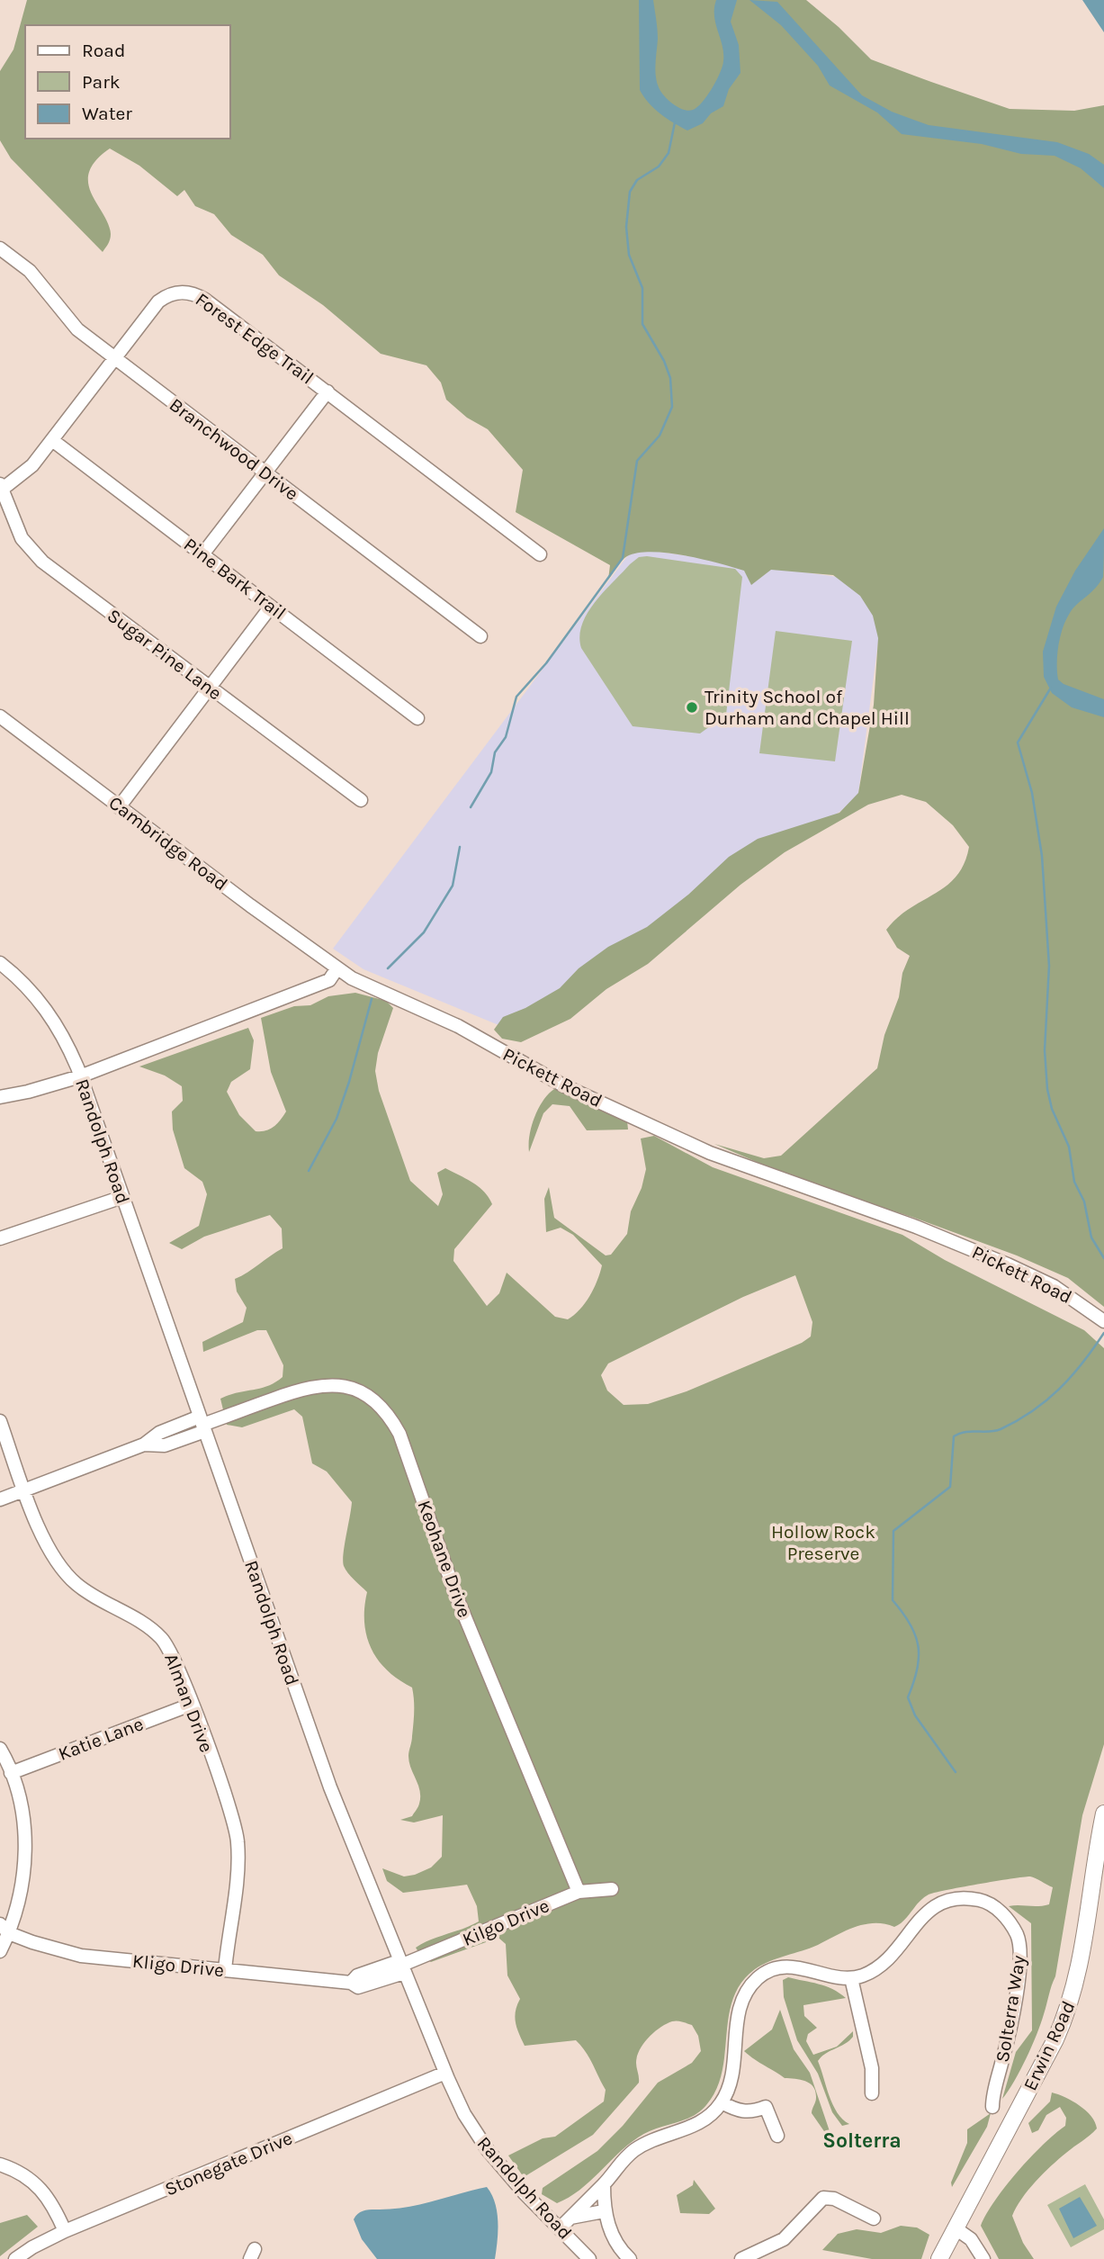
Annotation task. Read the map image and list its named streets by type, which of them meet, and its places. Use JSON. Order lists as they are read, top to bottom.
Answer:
{
  "streets": {
    "main road": ["Erwin Road"],
    "street": [
      "Forest Edge Trail",
      "Branchwood Drive",
      "Pine Bark Trail",
      "Sugar Pine Lane",
      "Cambridge Road",
      "Pickett Road",
      "Randolph Road",
      "Keohane Drive",
      "Alman Drive",
      "Katie Lane",
      "Kilgo Drive",
      "Kligo Drive",
      "Solterra Way",
      "Stonegate Drive"
    ]
  },
  "crossings": [
    ["Forest Edge Trail", "Branchwood Drive"],
    ["Forest Edge Trail", "Pine Bark Trail"],
    ["Forest Edge Trail", "Sugar Pine Lane"],
    ["Cambridge Road", "Pickett Road"],
    ["Randolph Road", "Keohane Drive"],
    ["Randolph Road", "Kilgo Drive"],
    ["Randolph Road", "Kligo Drive"],
    ["Randolph Road", "Stonegate Drive"],
    ["Keohane Drive", "Alman Drive"],
    ["Keohane Drive", "Kilgo Drive"],
    ["Alman Drive", "Katie Lane"],
    ["Alman Drive", "Kligo Drive"],
    ["Kilgo Drive", "Kligo Drive"]
  ],
  "districts": ["Solterra"],
  "parks": ["Hollow Rock Preserve"],
  "places": ["Trinity School of Durham and Chapel Hill"],
  "legend": ["Road", "Park", "Water"]
}
